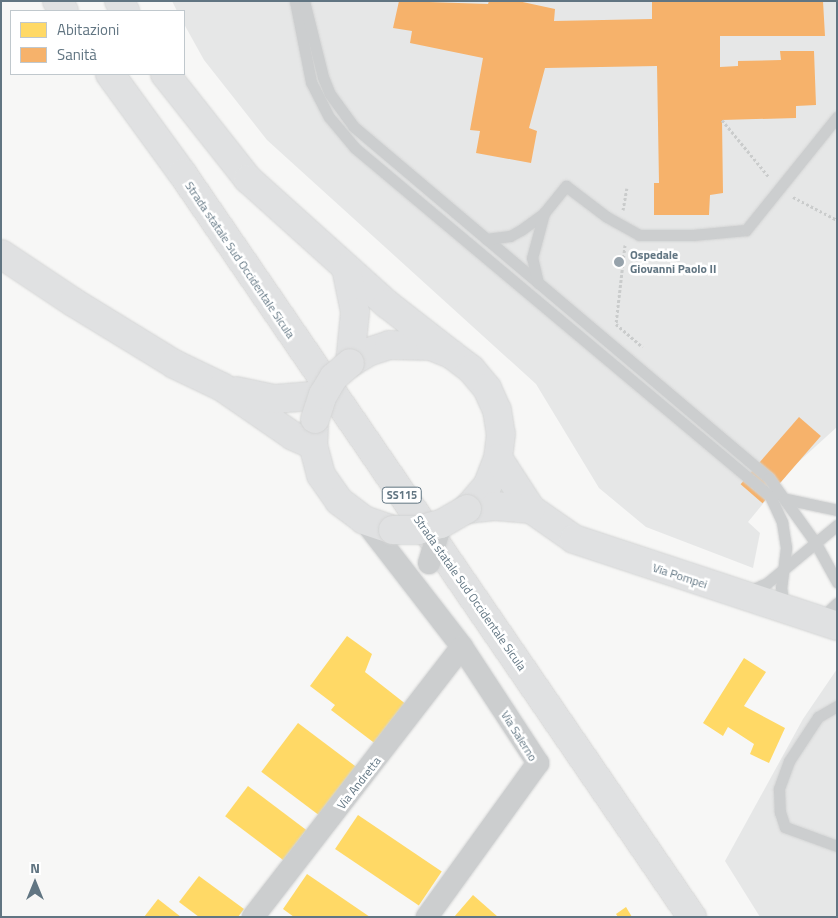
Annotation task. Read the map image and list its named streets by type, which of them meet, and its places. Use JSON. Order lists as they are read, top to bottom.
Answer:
{
  "streets": {
    "main road": ["Strada statale Sud Occidentale Sicula", "SS115", "Via Pompei"],
    "street": ["Via Salerno", "Via Andretta"]
  },
  "crossings": [
    ["Via Salerno", "Via Andretta"]
  ],
  "places": ["Ospedale Giovanni Paolo II"],
  "legend": ["Abitazioni", "Sanità"],
  "north": "top"
}
